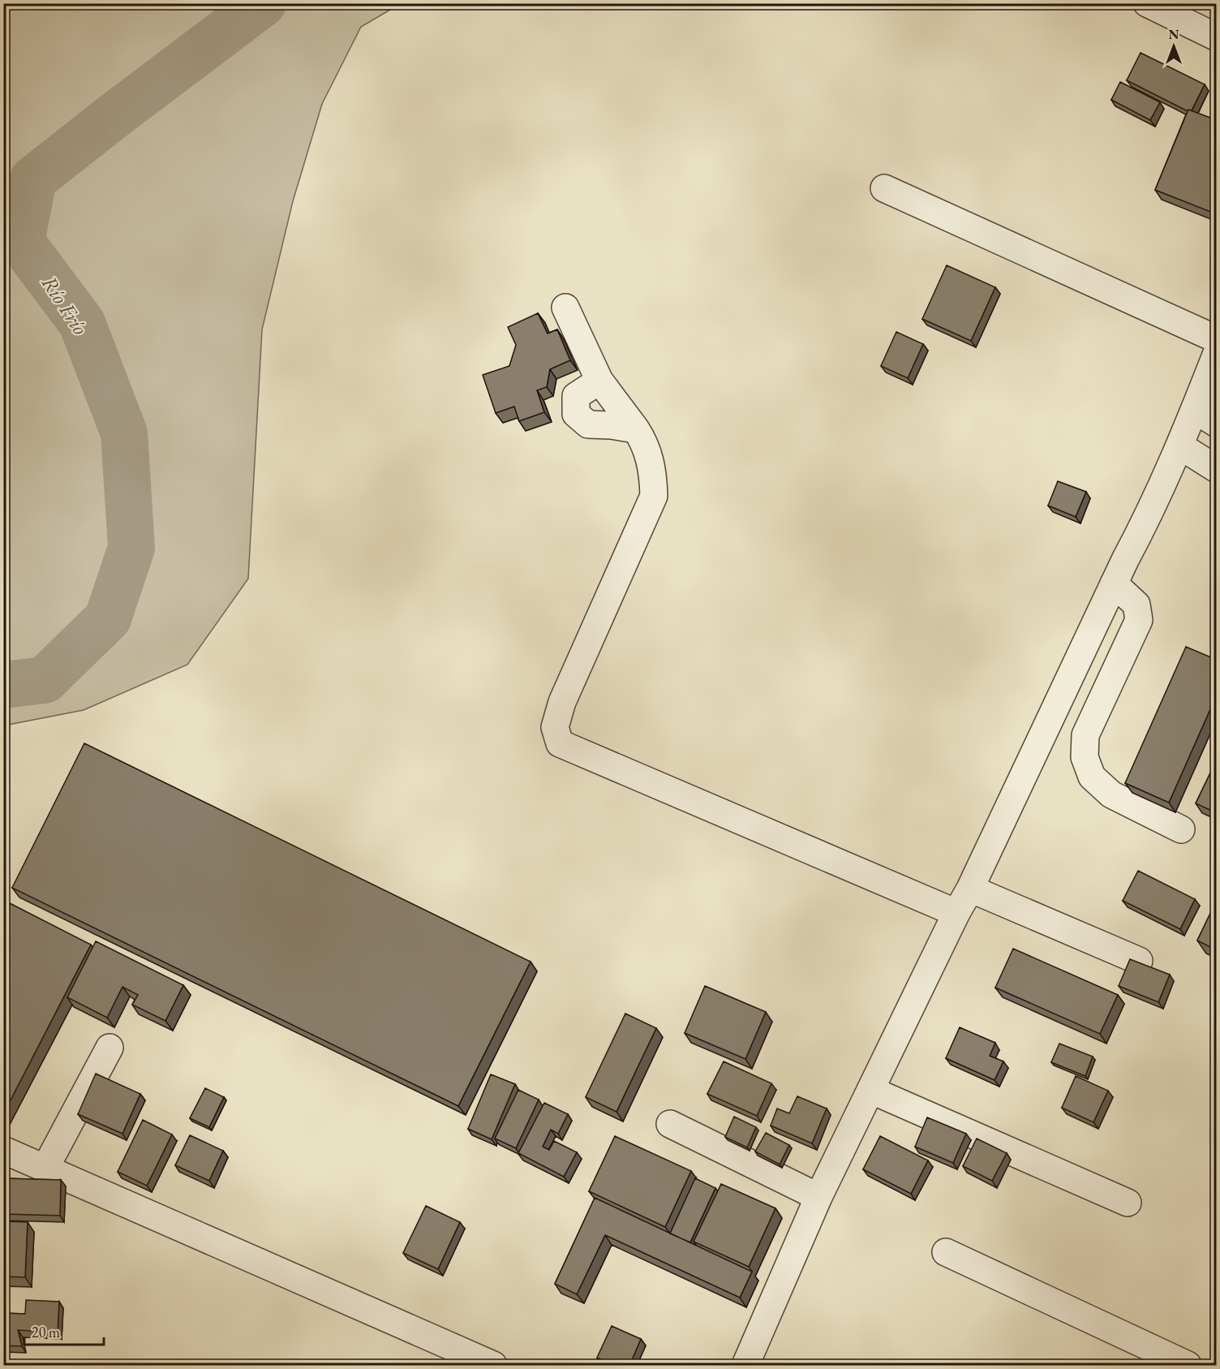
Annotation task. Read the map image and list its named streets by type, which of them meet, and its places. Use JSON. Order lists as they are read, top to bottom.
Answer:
{
  "water": ["Río Frío"],
  "scale_bar": "20 m",
  "north": "top"
}
